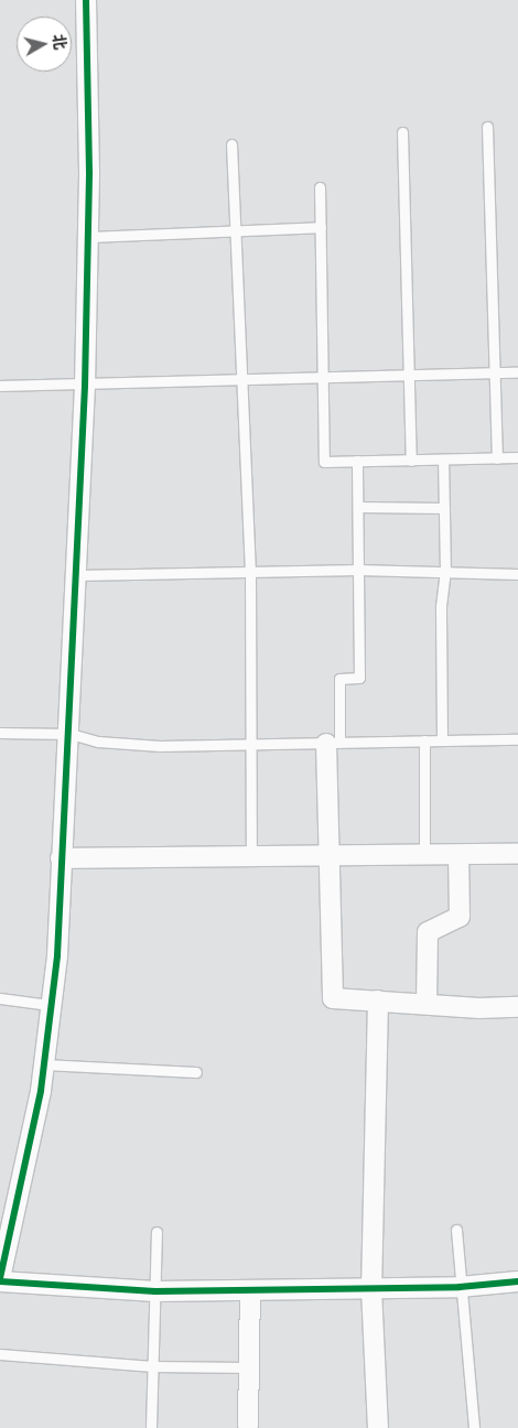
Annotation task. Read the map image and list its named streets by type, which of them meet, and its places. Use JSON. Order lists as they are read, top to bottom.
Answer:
{
  "north": "right"
}
